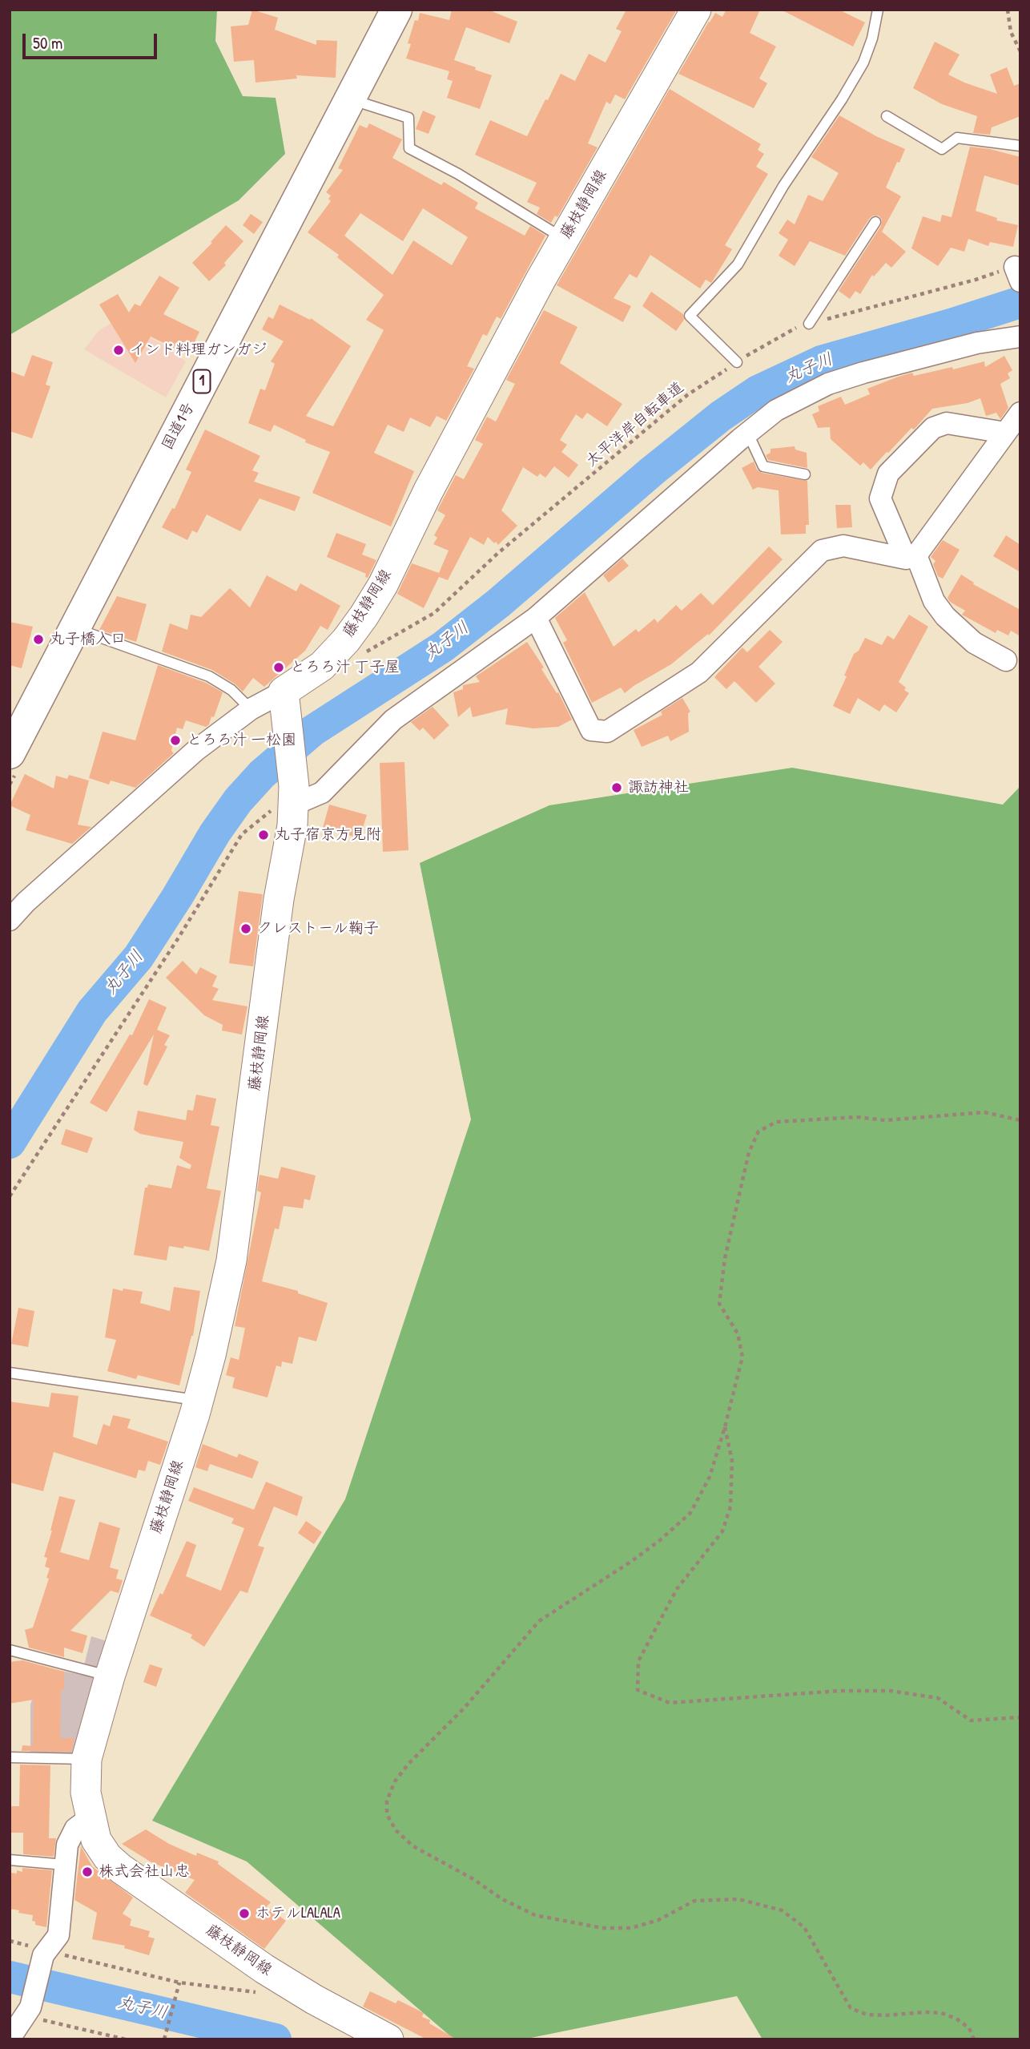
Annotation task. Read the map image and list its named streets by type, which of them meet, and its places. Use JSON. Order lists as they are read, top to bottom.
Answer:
{
  "streets": {
    "highway": ["1", "国道1号"],
    "main road": ["藤枝静岡線"],
    "path": ["太平洋岸自転車道"]
  },
  "water": ["丸子川"],
  "places": [
    "インド料理ガンガジ",
    "丸子橋入口",
    "とろろ汁 丁子屋",
    "とろろ汁 一松園",
    "諏訪神社",
    "丸子宿京方見附",
    "クレストール鞠子",
    "株式会社山忠",
    "ホテルLALALA"
  ],
  "scale_bar": "50 m"
}
